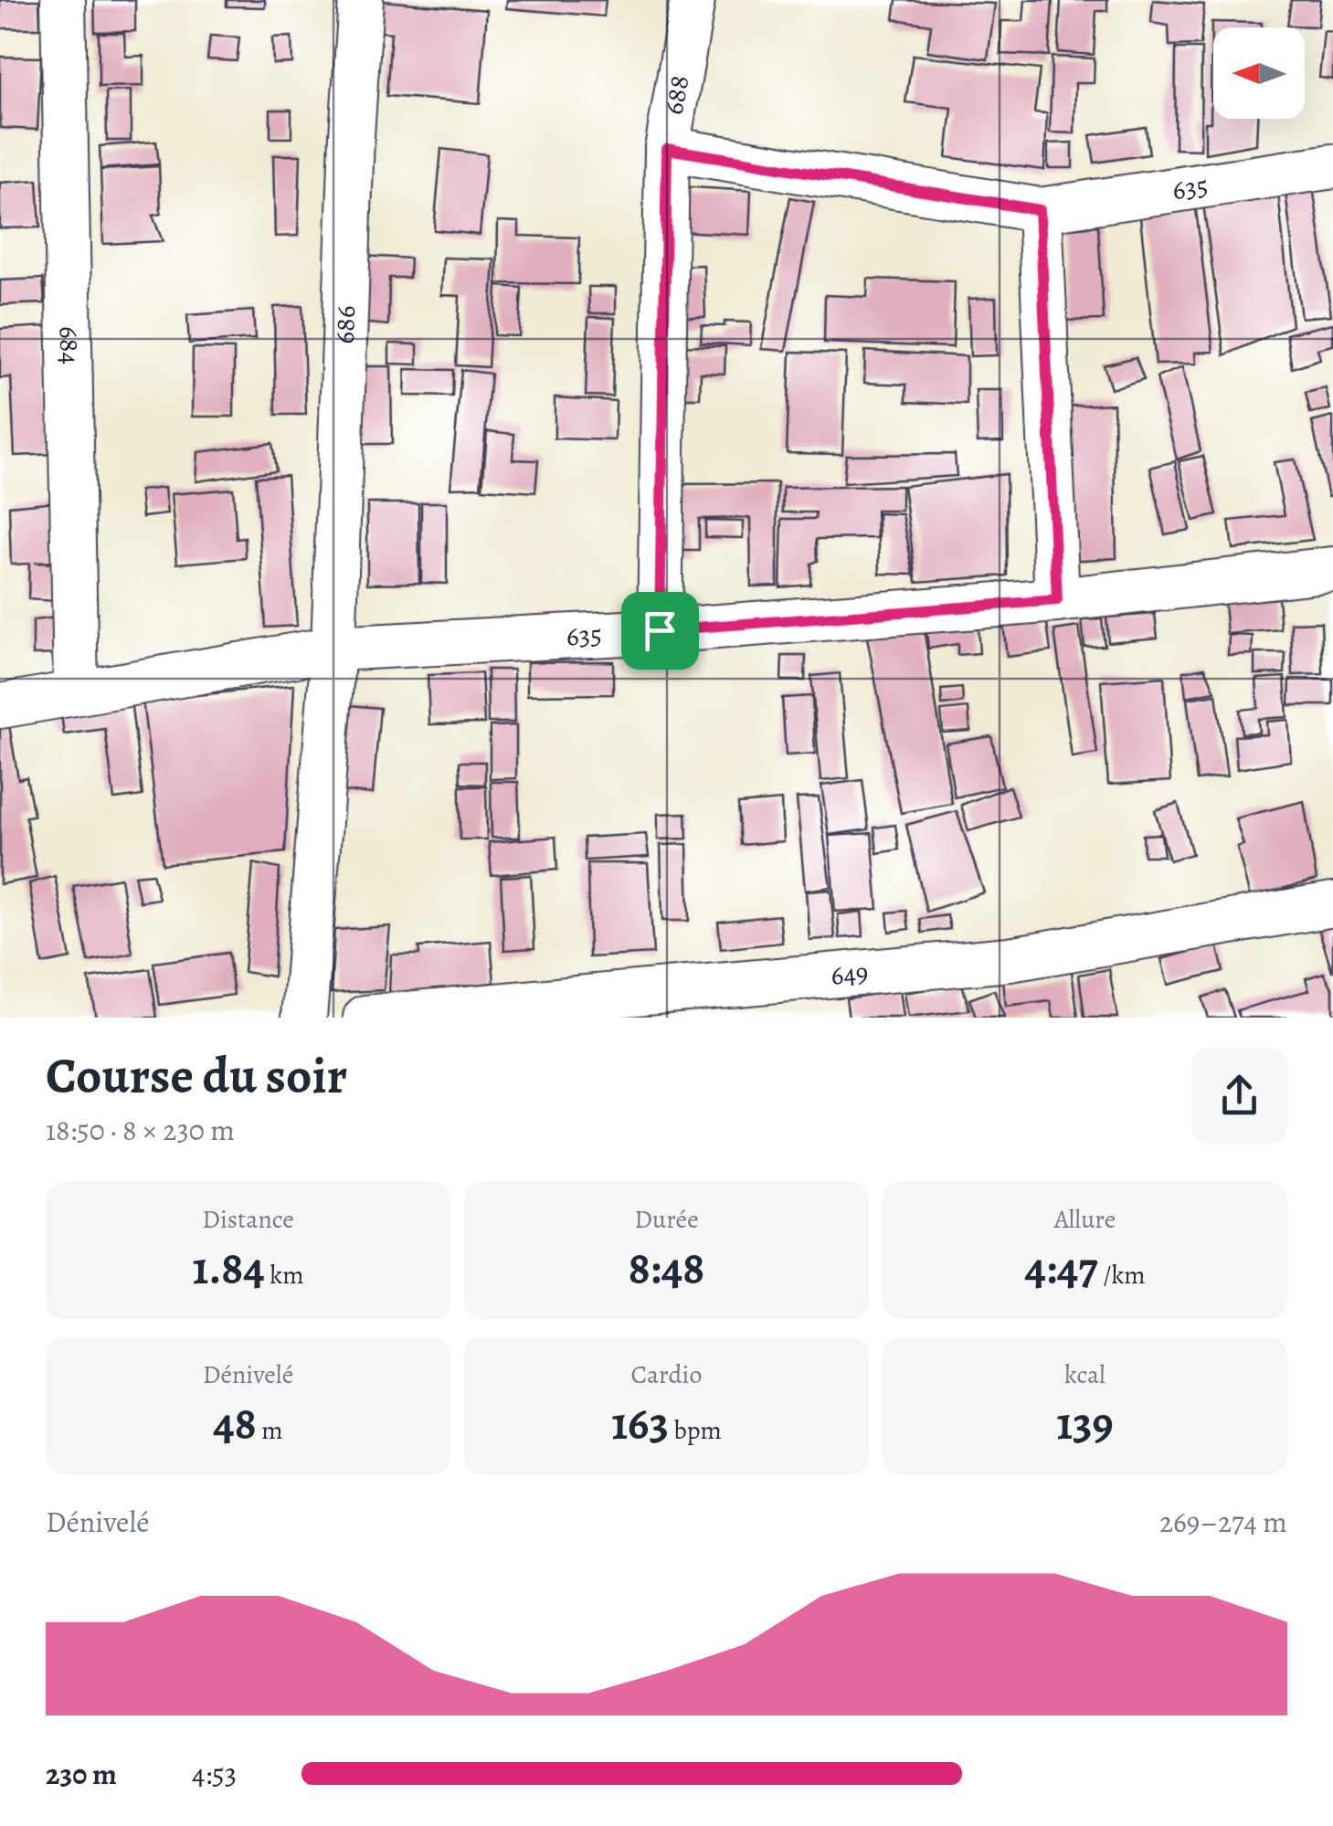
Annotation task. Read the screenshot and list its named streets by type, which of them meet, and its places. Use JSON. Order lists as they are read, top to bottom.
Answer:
{
  "streets": {
    "street": [
      "688",
      "635",
      "686",
      "684",
      "649"
    ]
  },
  "crossings": [
    ["688", "635"],
    ["635", "686"],
    ["635", "684"]
  ],
  "north": "left",
  "page": {
    "heading": ["Course du soir", "18:50 · 8 × 230 m"],
    "stats": [
      ["Distance", "1.84 km"],
      ["Durée", "8:48"],
      ["Allure", "4:47 /km"],
      ["Dénivelé", "48 m"],
      ["Cardio", "163 bpm"],
      ["kcal", "139"]
    ],
    "chart": ["Dénivelé", "269–274 m"],
    "list": [
      {
        "name": "230 m",
        "note": "4:53"
      }
    ]
  }
}
